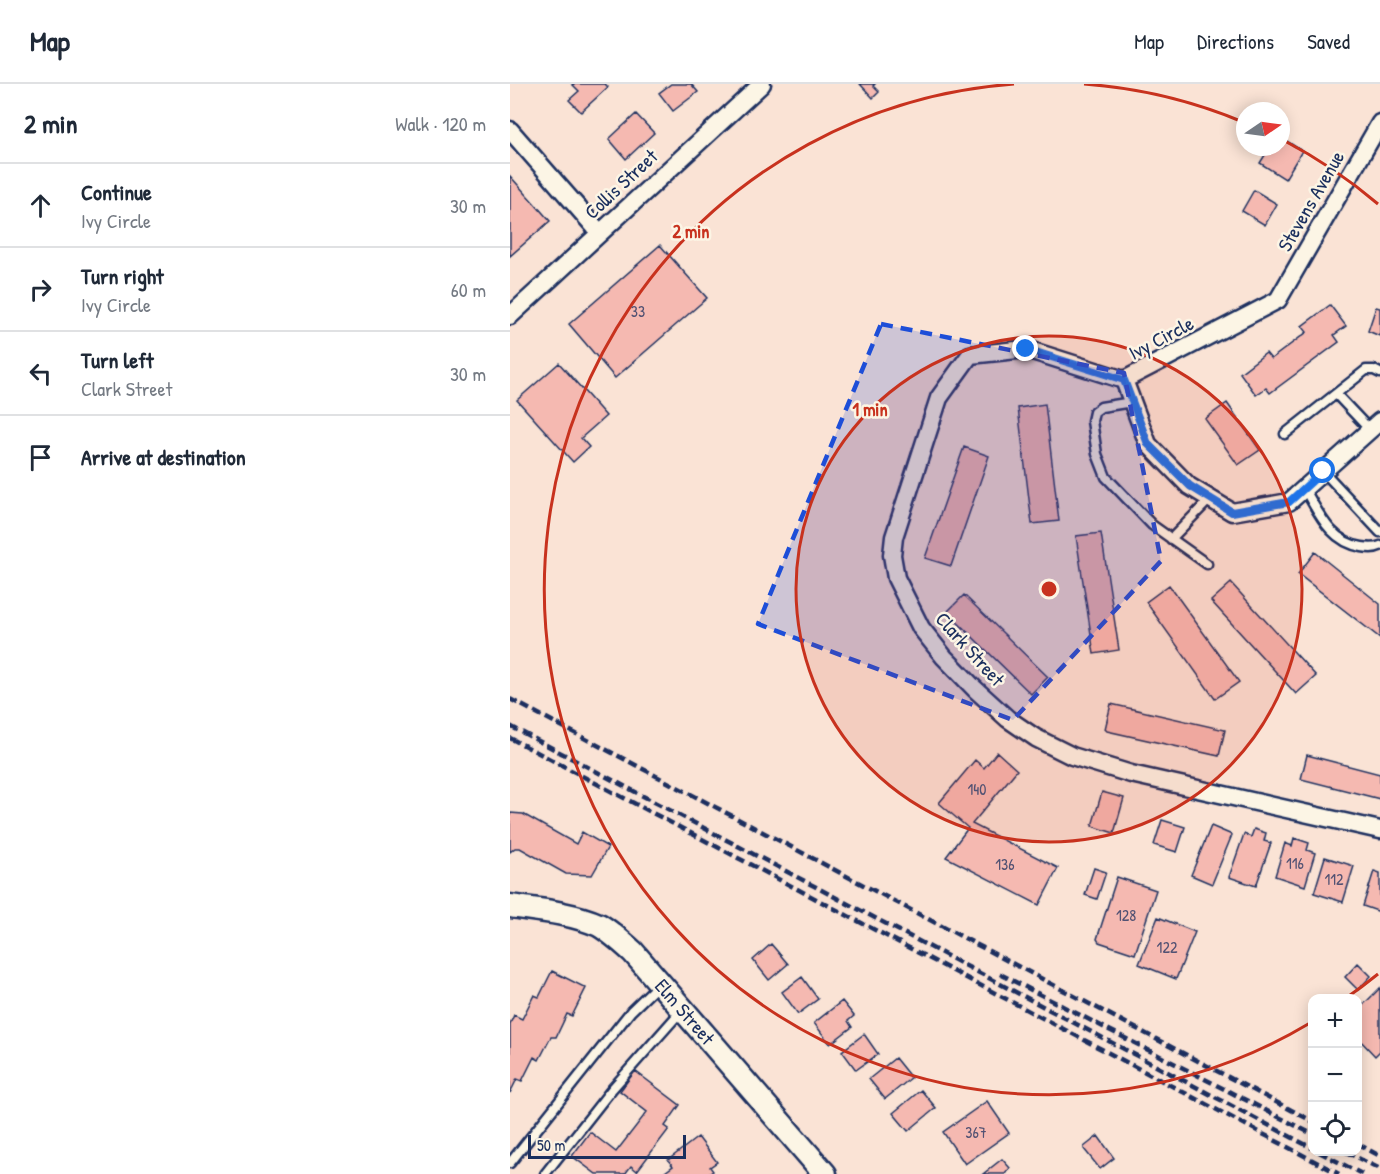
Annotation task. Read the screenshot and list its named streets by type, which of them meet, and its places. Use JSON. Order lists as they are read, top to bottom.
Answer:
{
  "streets": {
    "main road": ["Elm Street"],
    "street": [
      "Collis Street",
      "Stevens Avenue",
      "Ivy Circle",
      "Clark Street"
    ]
  },
  "crossings": [
    ["Stevens Avenue", "Ivy Circle"],
    ["Ivy Circle", "Clark Street"]
  ],
  "house_numbers": [
    "33",
    "140",
    "116",
    "136",
    "112",
    "128",
    "122",
    "367"
  ],
  "scale_bar": "50 m",
  "north": "right",
  "page": {
    "header": "Map",
    "nav": ["Map", "Directions", "Saved"],
    "heading": ["2 min", "Walk · 120 m"],
    "list": [
      ["Continue", "Ivy Circle", "30 m"],
      ["Turn right", "Ivy Circle", "60 m"],
      ["Turn left", "Clark Street", "30 m"],
      "Arrive at destination"
    ],
    "map_buttons": ["+", "−"],
    "scale": "50 m"
  },
  "rings": ["2 min", "1 min"]
}
